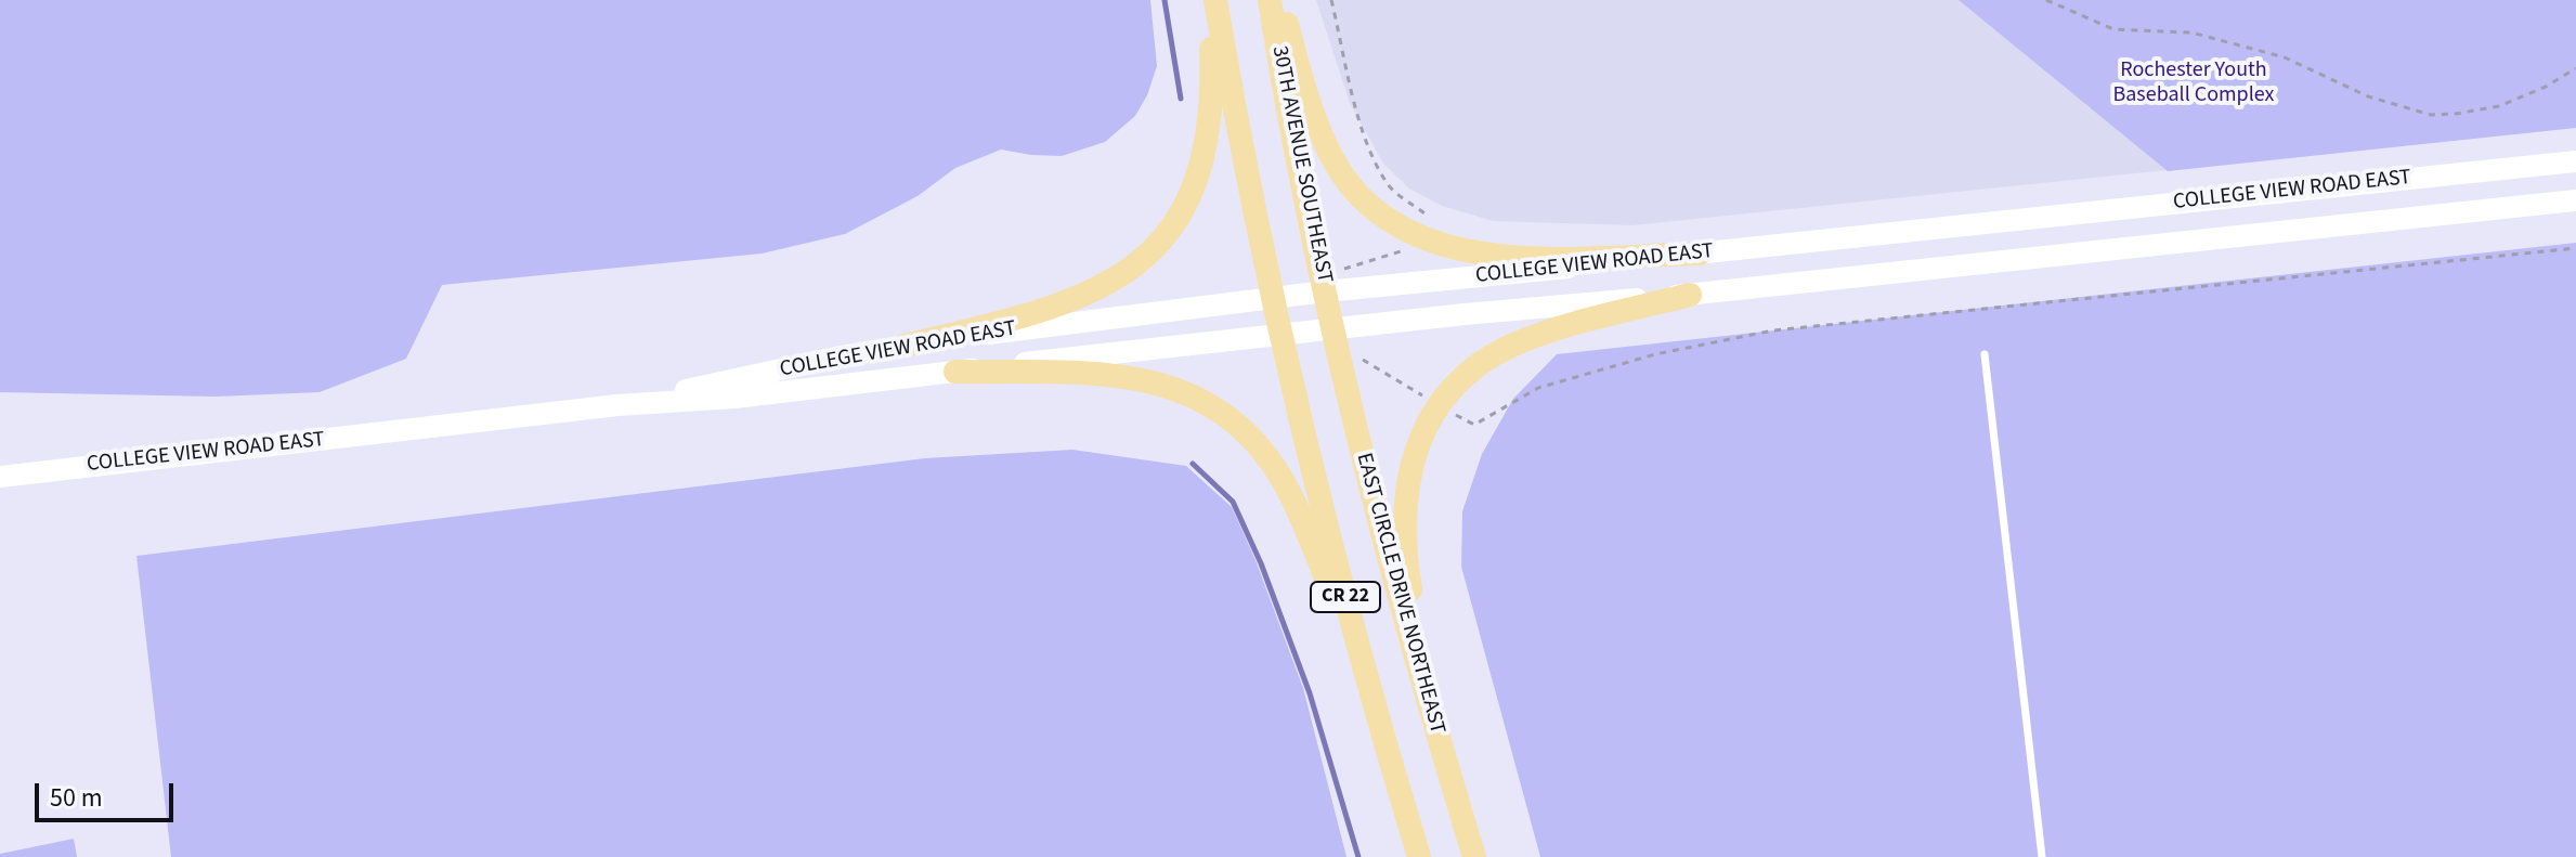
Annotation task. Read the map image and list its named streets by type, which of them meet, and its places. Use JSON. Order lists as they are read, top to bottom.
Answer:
{
  "streets": {
    "main road": [
      "30TH AVENUE SOUTHEAST",
      "COLLEGE VIEW ROAD EAST",
      "EAST CIRCLE DRIVE NORTHEAST",
      "CR 22"
    ]
  },
  "crossings": [
    ["30TH AVENUE SOUTHEAST", "COLLEGE VIEW ROAD EAST"],
    ["30TH AVENUE SOUTHEAST", "EAST CIRCLE DRIVE NORTHEAST"],
    ["COLLEGE VIEW ROAD EAST", "EAST CIRCLE DRIVE NORTHEAST"],
    ["COLLEGE VIEW ROAD EAST", "CR 22"]
  ],
  "parks": ["Rochester Youth Baseball Complex"],
  "scale_bar": "50 m"
}
